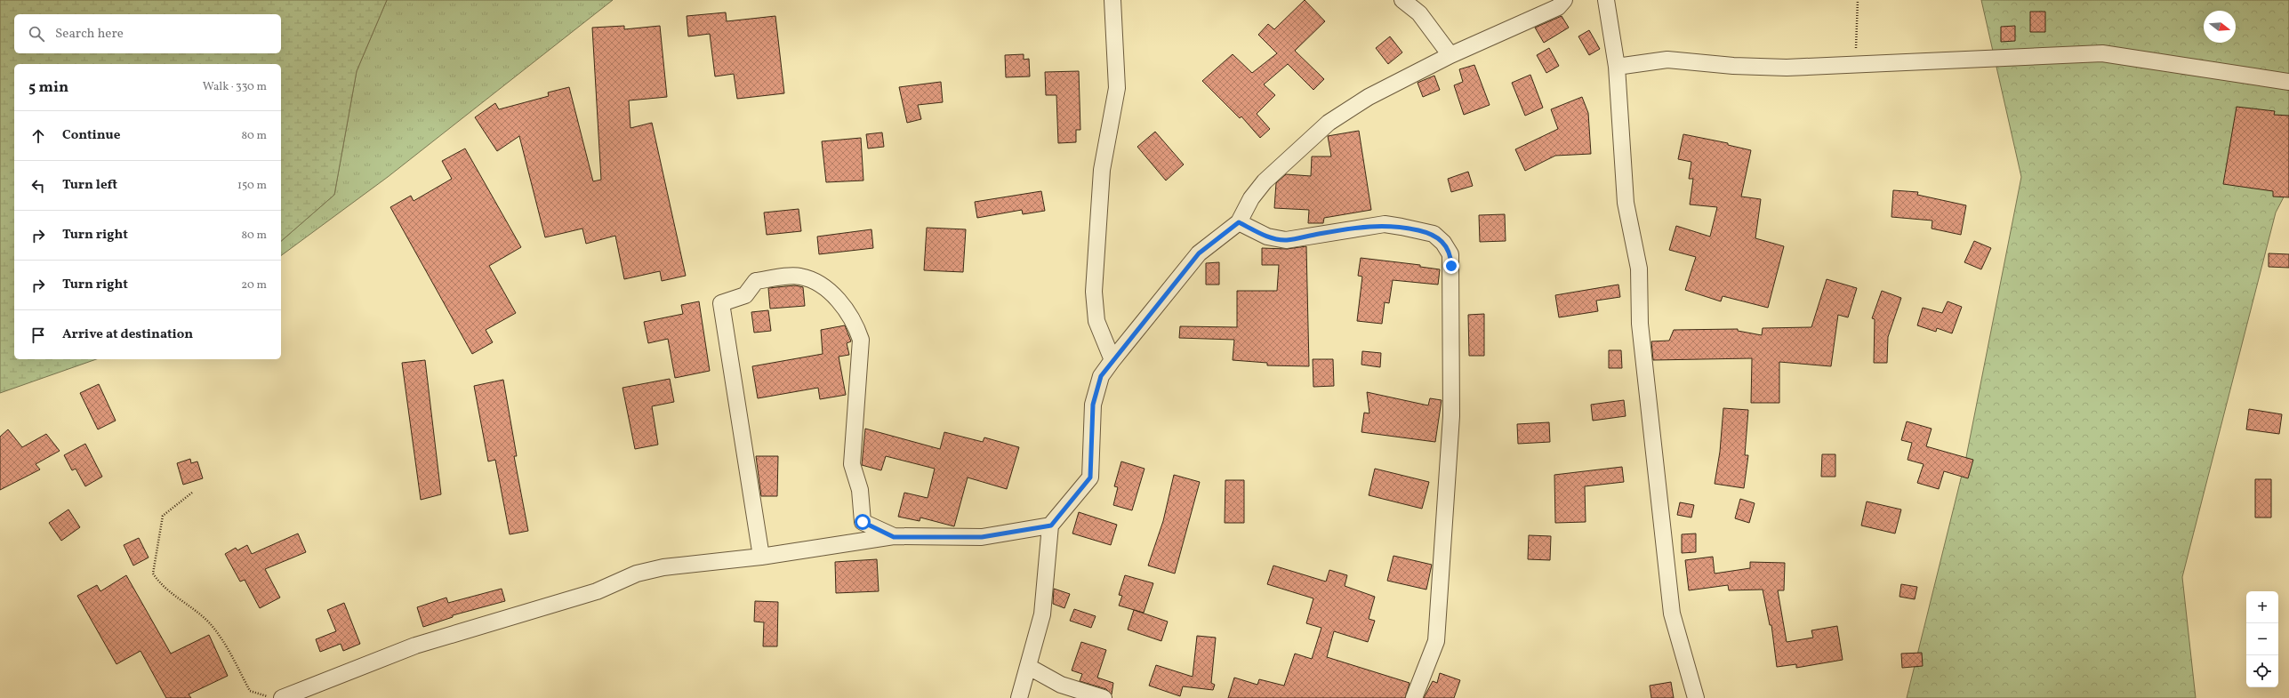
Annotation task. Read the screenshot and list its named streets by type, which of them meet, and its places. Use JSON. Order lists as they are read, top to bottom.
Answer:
{
  "north": "right",
  "page": {
    "search": "Search here",
    "heading": ["5 min", "Walk · 330 m"],
    "list": [
      ["Continue", "80 m"],
      ["Turn left", "150 m"],
      ["Turn right", "80 m"],
      ["Turn right", "20 m"],
      "Arrive at destination"
    ],
    "map_buttons": ["+", "−"]
  }
}
